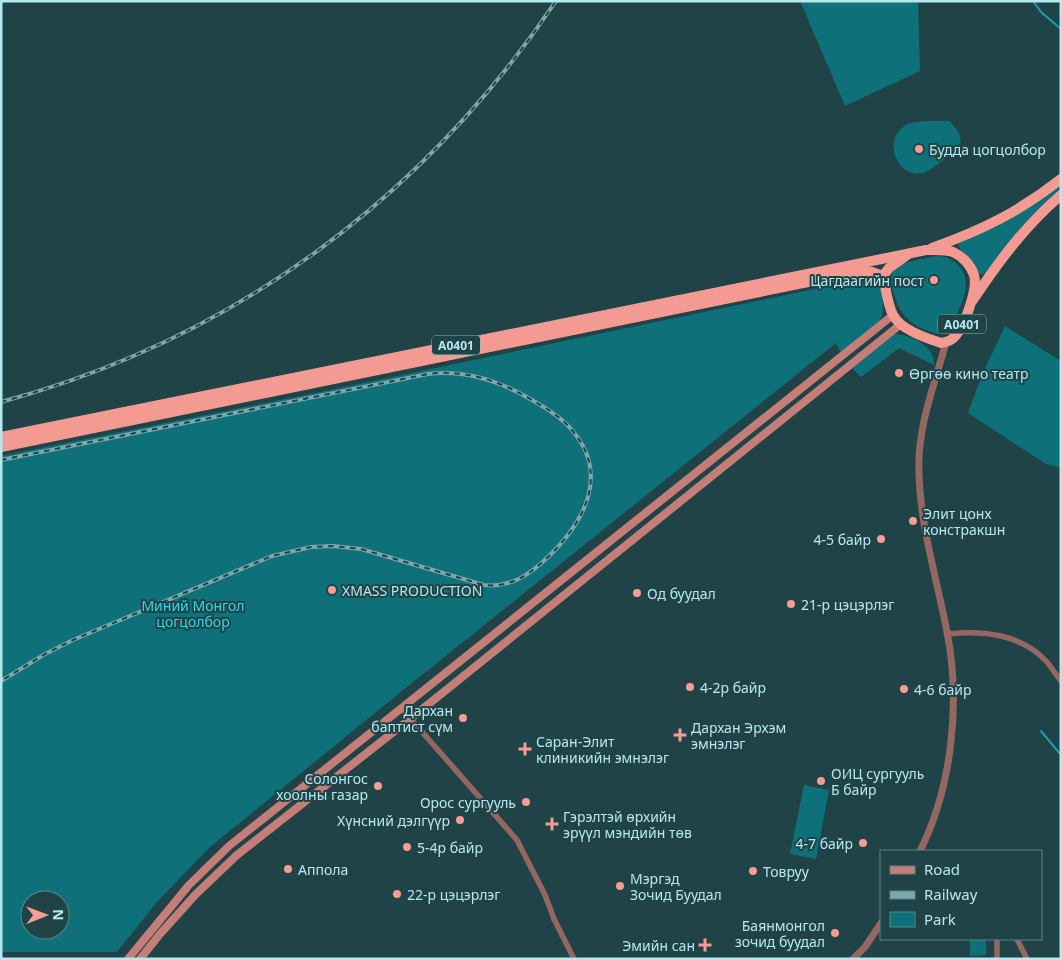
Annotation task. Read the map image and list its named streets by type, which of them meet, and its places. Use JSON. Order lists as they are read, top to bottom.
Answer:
{
  "streets": {
    "highway": ["A0401"]
  },
  "parks": ["Миний Монгол цогцолбор"],
  "places": {
    "other": [
      "Будда цогцолбор",
      "Цагдаагийн пост",
      "Өргөө кино театр",
      "Элит цонх констракшн",
      "4-5 байр",
      "XMASS PRODUCTION",
      "Од буудал",
      "21-р цэцэрлэг",
      "4-2р байр",
      "4-6 байр",
      "Дархан баптист сүм",
      "ОИЦ сургууль Б байр",
      "Солонгос хоолны газар",
      "Орос сургууль",
      "Хүнсний дэлгүүр",
      "4-7 байр",
      "5-4р байр",
      "Аппола",
      "Товруу",
      "Мэргэд Зочид Буудал",
      "22-р цэцэрлэг",
      "Баянмонгол зочид буудал"
    ],
    "health": [
      "Дархан Эрхэм эмнэлэг",
      "Саран-Элит клиникийн эмнэлэг",
      "Гэрэлтэй өрхийн эрүүл мэндийн төв",
      "Эмийн сан"
    ]
  },
  "legend": ["Road", "Railway", "Park"],
  "north": "right"
}
